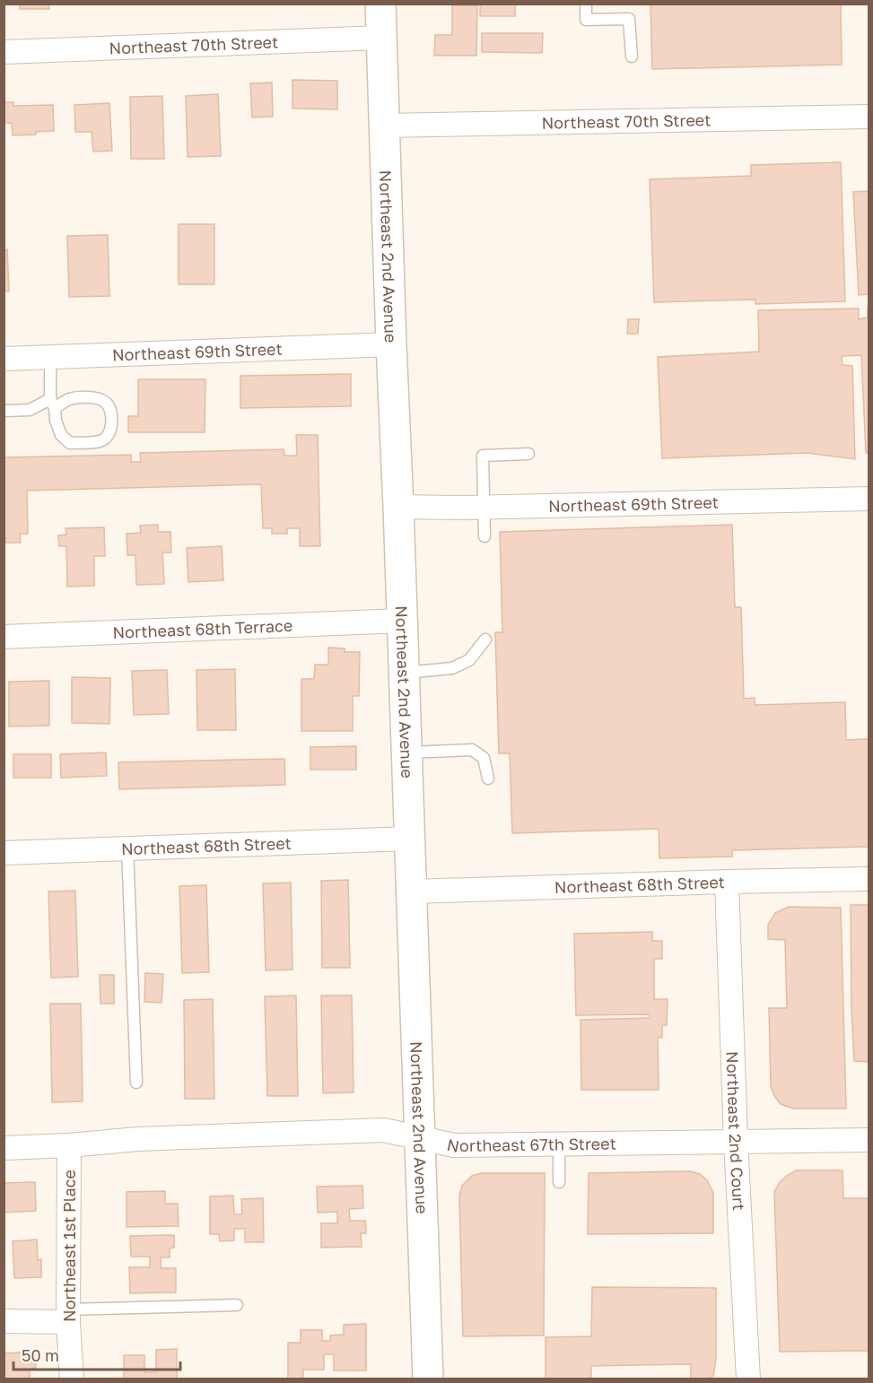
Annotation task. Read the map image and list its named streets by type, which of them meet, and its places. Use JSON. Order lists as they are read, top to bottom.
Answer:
{
  "streets": {
    "main road": ["Northeast 2nd Avenue"],
    "street": [
      "Northeast 70th Street",
      "Northeast 69th Street",
      "Northeast 68th Terrace",
      "Northeast 68th Street",
      "Northeast 2nd Court",
      "Northeast 67th Street",
      "Northeast 1st Place"
    ]
  },
  "crossings": [
    ["Northeast 70th Street", "Northeast 2nd Avenue"],
    ["Northeast 2nd Avenue", "Northeast 69th Street"],
    ["Northeast 2nd Avenue", "Northeast 68th Terrace"],
    ["Northeast 2nd Avenue", "Northeast 68th Street"],
    ["Northeast 2nd Avenue", "Northeast 67th Street"],
    ["Northeast 68th Street", "Northeast 2nd Court"],
    ["Northeast 2nd Court", "Northeast 67th Street"],
    ["Northeast 67th Street", "Northeast 1st Place"]
  ],
  "scale_bar": "50 m"
}
